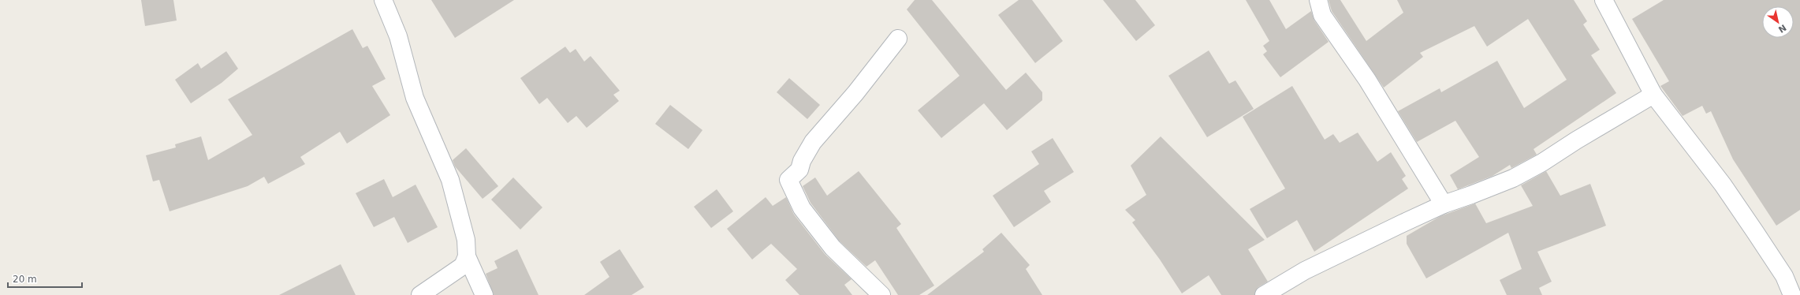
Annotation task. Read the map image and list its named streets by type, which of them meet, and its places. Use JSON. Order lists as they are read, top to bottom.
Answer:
{
  "scale_bar": "20 m",
  "north": "bottom right"
}
